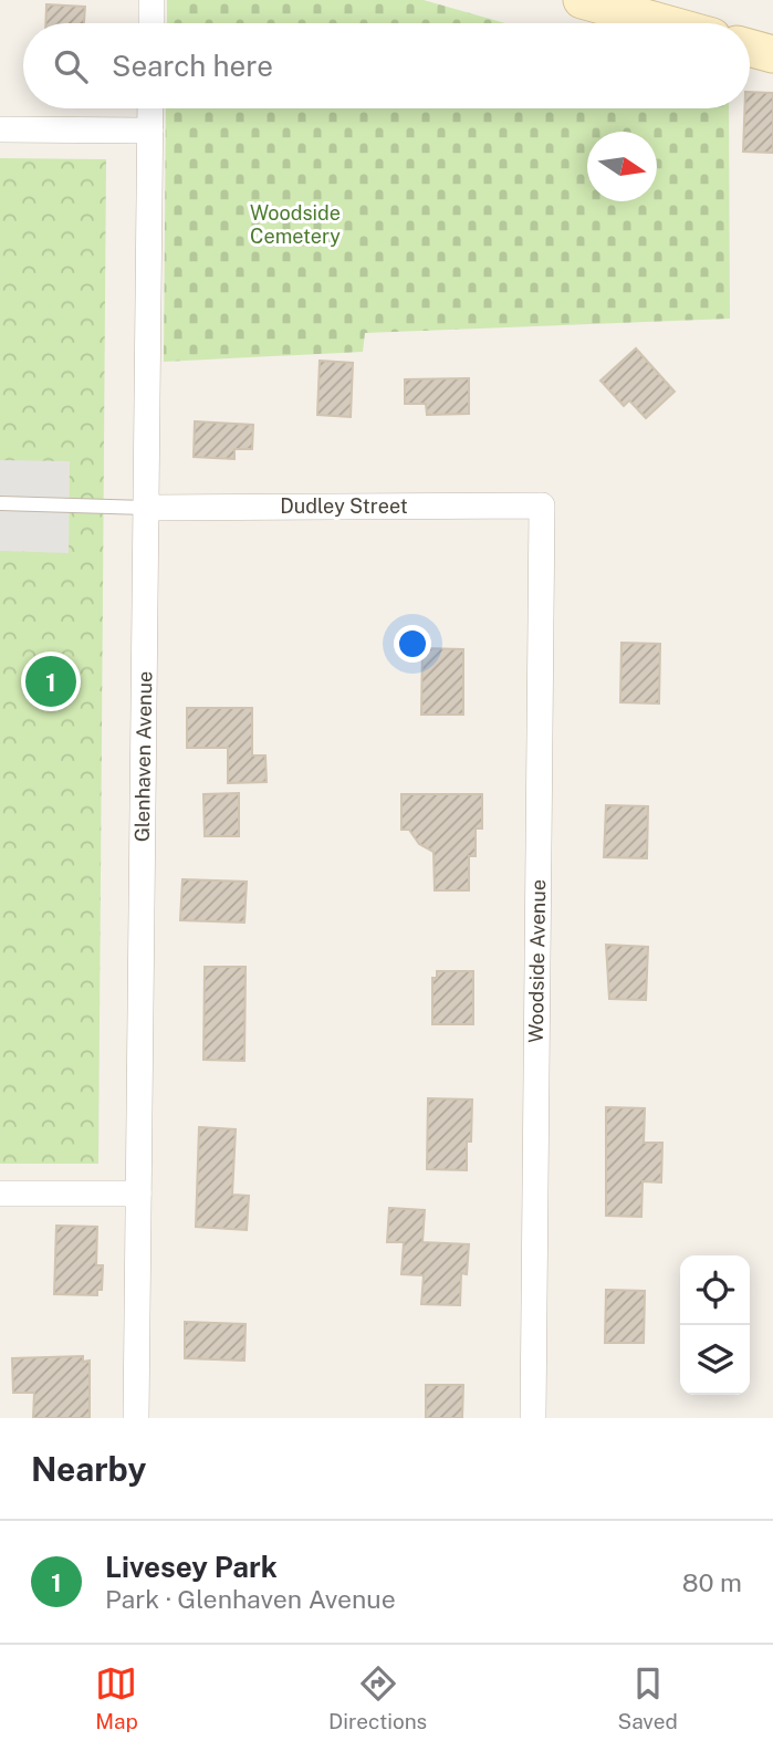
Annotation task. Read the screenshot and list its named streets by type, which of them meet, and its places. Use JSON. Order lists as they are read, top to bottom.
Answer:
{
  "streets": {
    "street": ["Dudley Street", "Glenhaven Avenue", "Woodside Avenue"]
  },
  "crossings": [
    ["Dudley Street", "Glenhaven Avenue"],
    ["Dudley Street", "Woodside Avenue"]
  ],
  "parks": ["Woodside Cemetery"],
  "north": "right",
  "page": {
    "search": "Search here",
    "pins": "1",
    "heading": "Nearby",
    "list": [
      {
        "mark": "1",
        "name": "Livesey Park",
        "note": "Park · Glenhaven Avenue",
        "value": "80 m"
      }
    ],
    "nav": ["Map", "Directions", "Saved"]
  }
}
